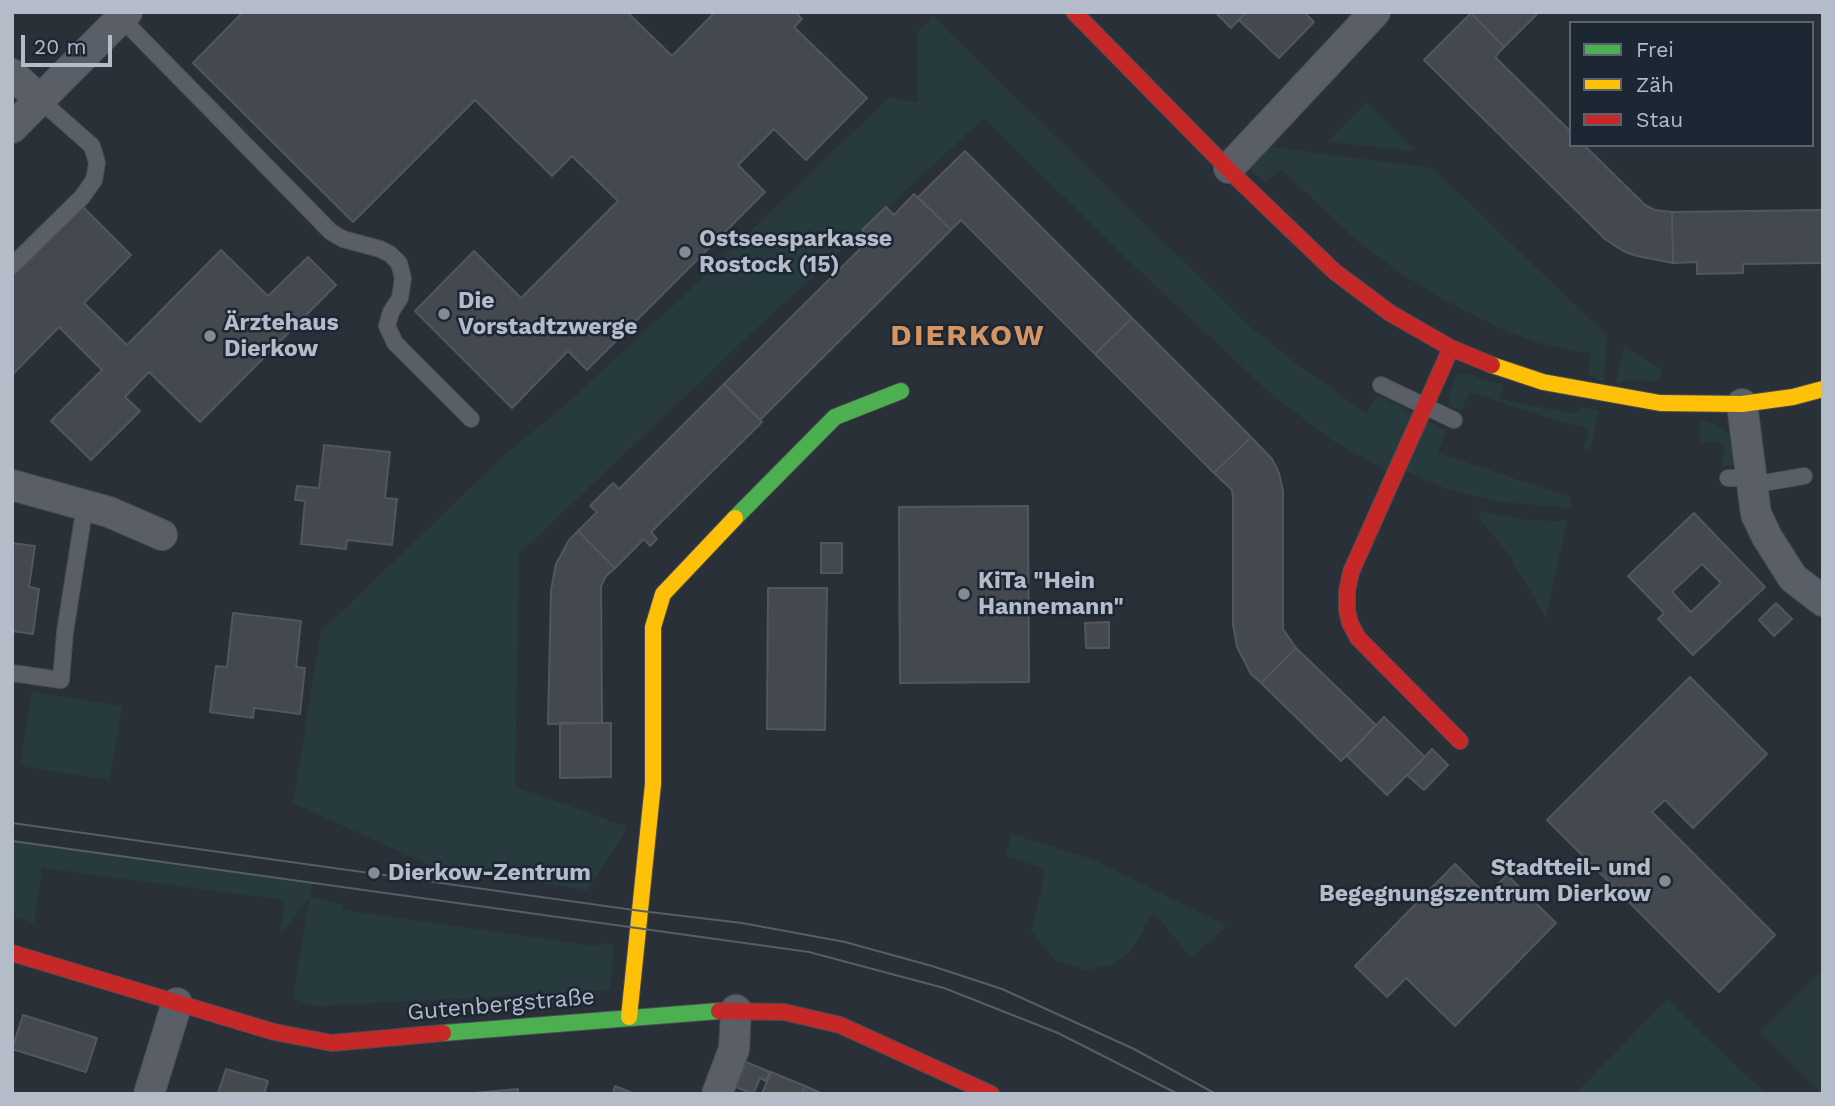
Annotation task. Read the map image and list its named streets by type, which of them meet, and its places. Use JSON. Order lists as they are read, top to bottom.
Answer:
{
  "streets": {
    "street": ["Gutenbergstraße"]
  },
  "districts": ["DIERKOW"],
  "places": [
    "Ostseesparkasse Rostock (15)",
    "Die Vorstadtzwerge",
    "Ärztehaus Dierkow",
    "KiTa \"Hein Hannemann\"",
    "Dierkow-Zentrum",
    "Stadtteil- und Begegnungszentrum Dierkow"
  ],
  "legend": ["Frei", "Zäh", "Stau"],
  "scale_bar": "20 m"
}
